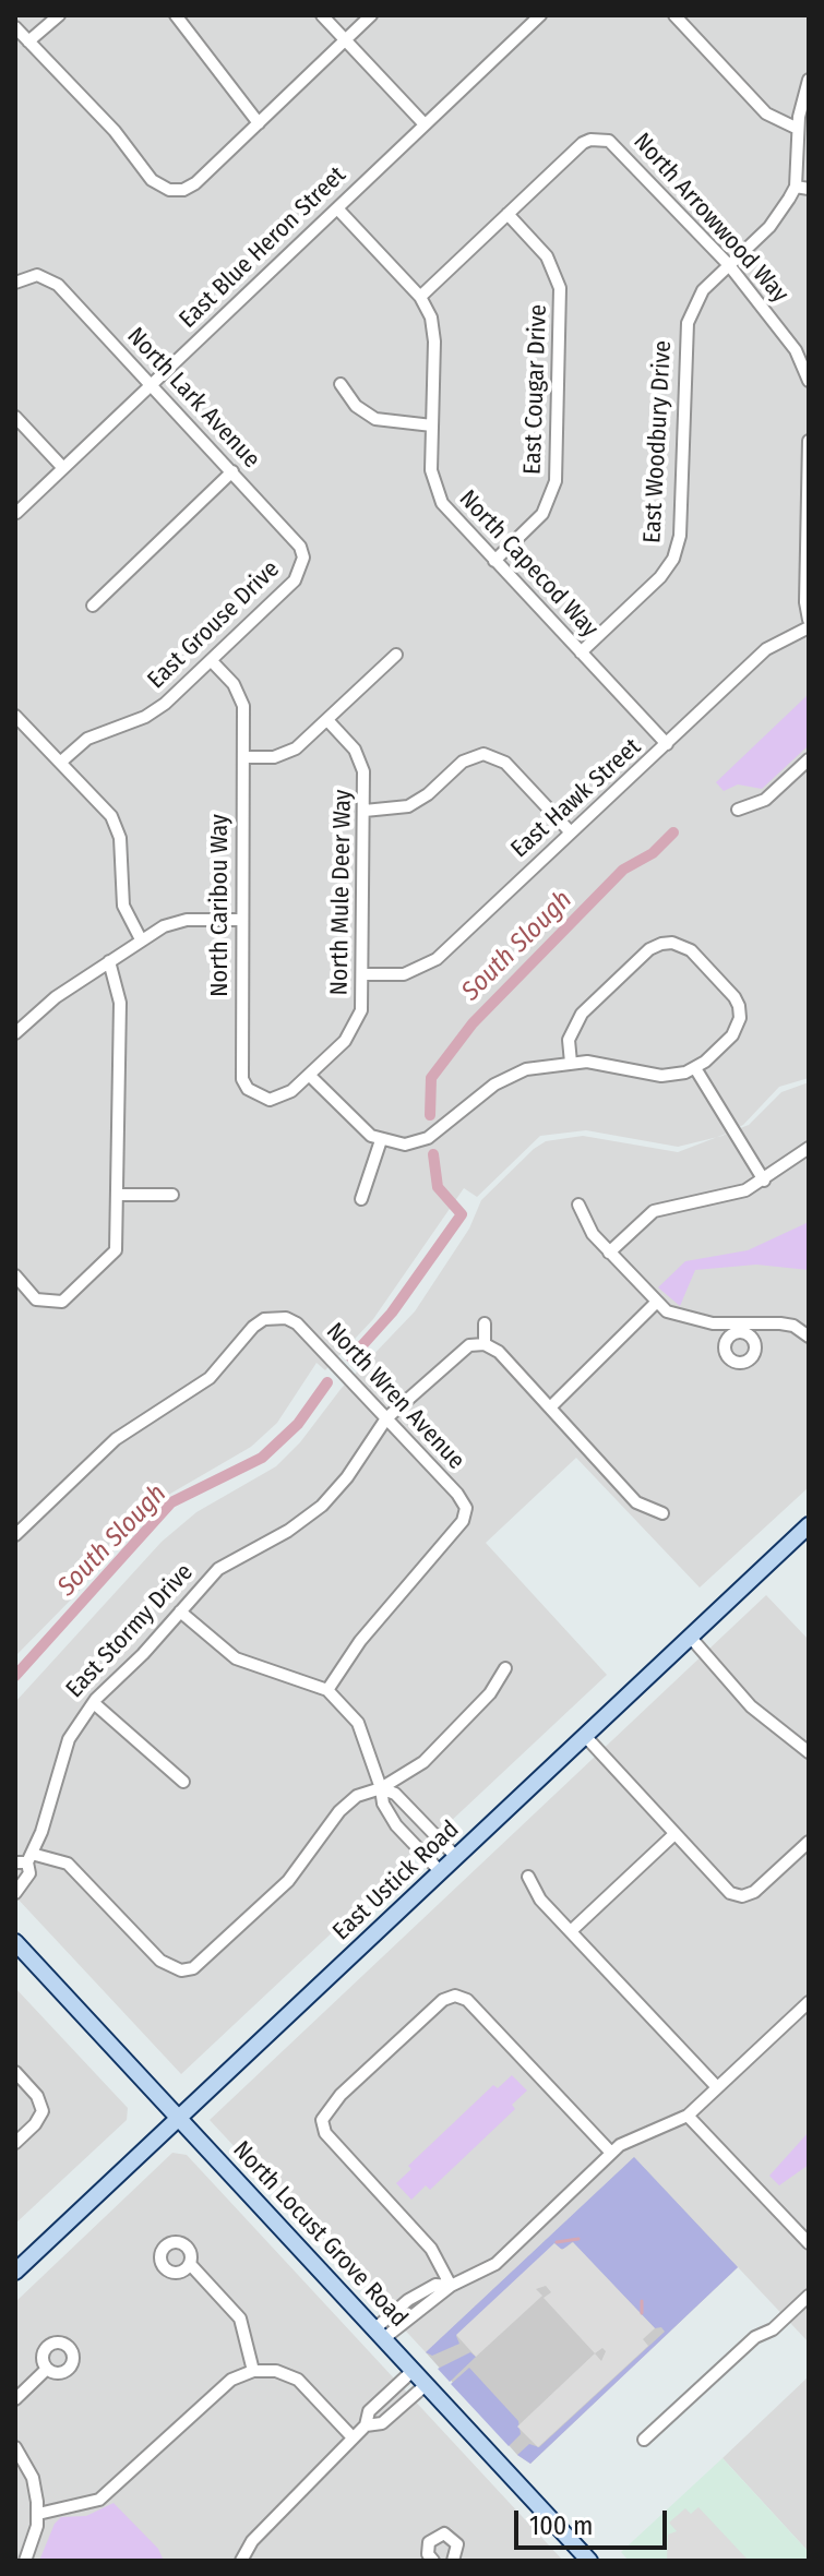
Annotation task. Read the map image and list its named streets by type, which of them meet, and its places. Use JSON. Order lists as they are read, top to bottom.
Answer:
{
  "streets": {
    "main road": ["East Ustick Road", "North Locust Grove Road"],
    "street": [
      "North Arrowwood Way",
      "East Blue Heron Street",
      "East Cougar Drive",
      "North Lark Avenue",
      "East Woodbury Drive",
      "North Capecod Way",
      "East Grouse Drive",
      "East Hawk Street",
      "North Mule Deer Way",
      "North Caribou Way",
      "North Wren Avenue",
      "East Stormy Drive"
    ]
  },
  "crossings": [
    ["North Arrowwood Way", "East Cougar Drive"],
    ["North Arrowwood Way", "East Woodbury Drive"],
    ["East Blue Heron Street", "North Lark Avenue"],
    ["East Blue Heron Street", "North Capecod Way"],
    ["East Cougar Drive", "North Capecod Way"],
    ["North Lark Avenue", "East Grouse Drive"],
    ["East Woodbury Drive", "North Capecod Way"],
    ["North Capecod Way", "East Hawk Street"],
    ["East Grouse Drive", "North Caribou Way"],
    ["East Hawk Street", "North Mule Deer Way"],
    ["North Mule Deer Way", "North Caribou Way"],
    ["North Wren Avenue", "East Stormy Drive"],
    ["East Ustick Road", "North Locust Grove Road"]
  ],
  "water": ["South Slough"],
  "scale_bar": "100 m"
}
